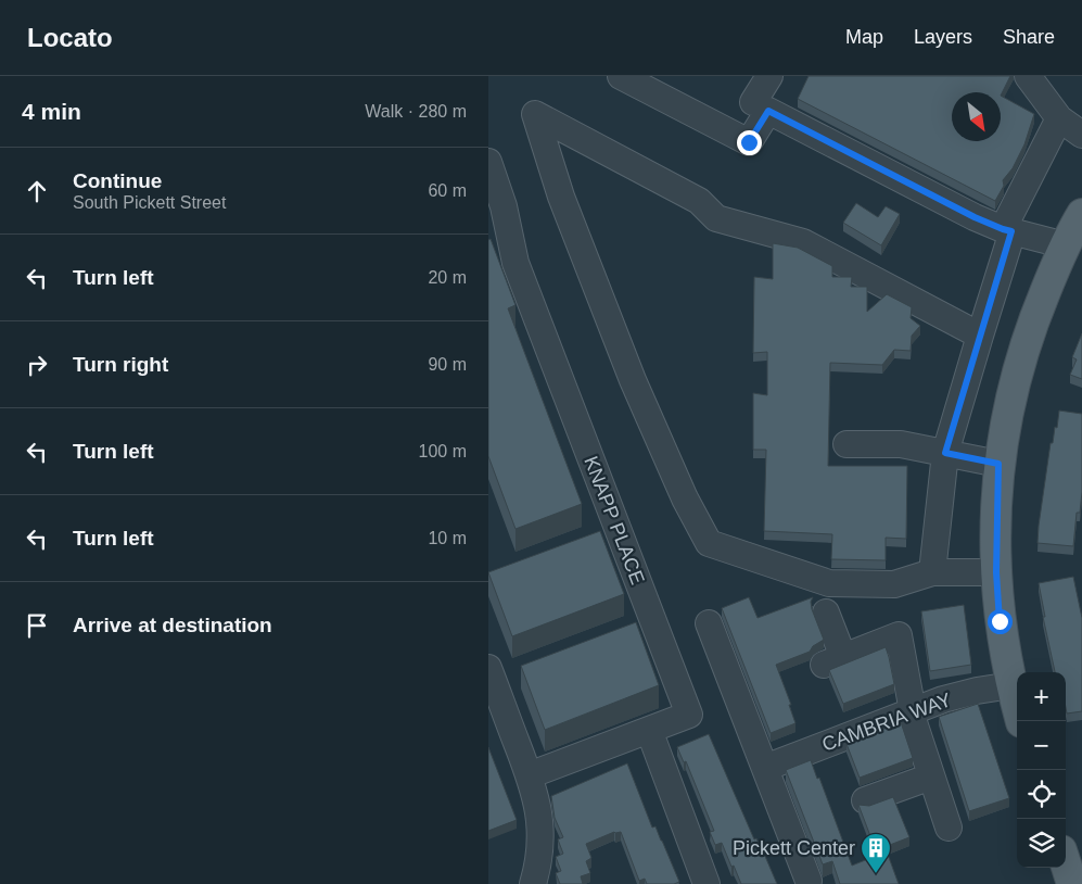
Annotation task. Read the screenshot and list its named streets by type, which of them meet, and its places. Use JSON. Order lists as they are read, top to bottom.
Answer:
{
  "streets": {
    "street": ["KNAPP PLACE", "CAMBRIA WAY"]
  },
  "places": {
    "building": ["Pickett Center"]
  },
  "north": "bottom right",
  "page": {
    "header": "Locato",
    "nav": ["Map", "Layers", "Share"],
    "heading": ["4 min", "Walk · 280 m"],
    "list": [
      ["Continue", "South Pickett Street", "60 m"],
      ["Turn left", "20 m"],
      ["Turn right", "90 m"],
      ["Turn left", "100 m"],
      ["Turn left", "10 m"],
      "Arrive at destination"
    ],
    "map_buttons": ["+", "−"]
  }
}
